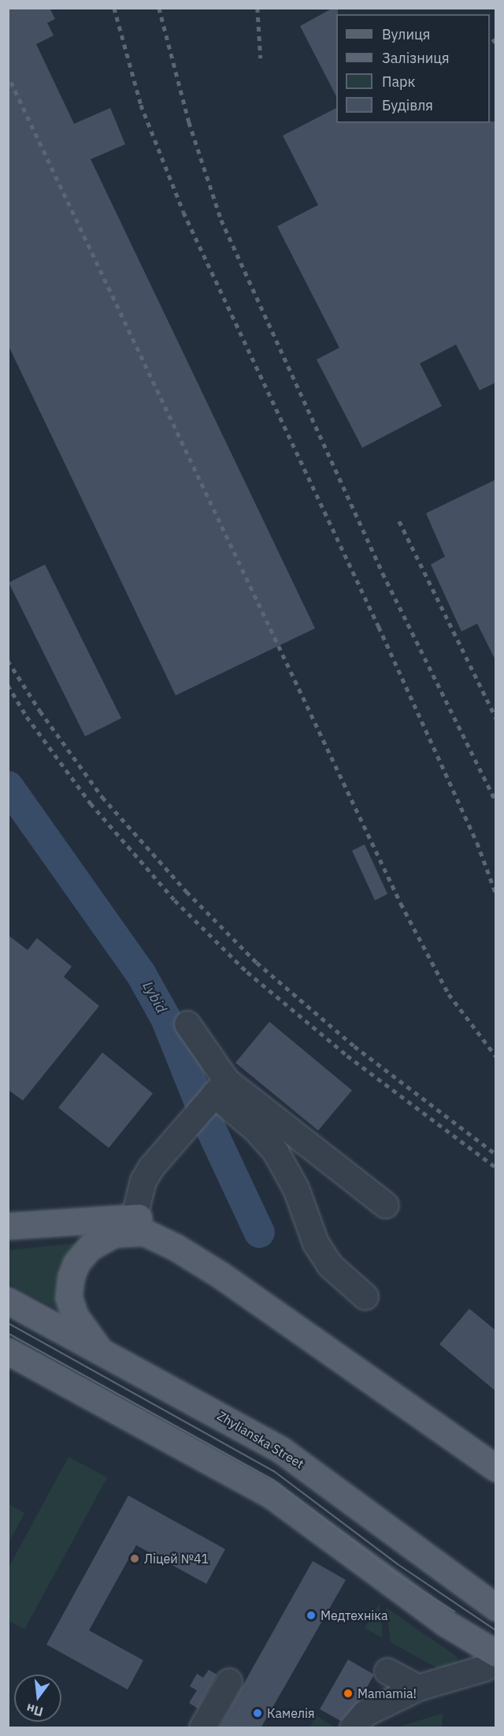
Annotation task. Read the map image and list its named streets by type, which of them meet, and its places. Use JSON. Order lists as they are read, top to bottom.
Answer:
{
  "streets": {
    "main road": ["Zhylianska Street"]
  },
  "water": ["Lybid"],
  "places": [
    "Ліцей №41",
    "Медтехніка",
    "Mamamia!",
    "Камелія"
  ],
  "legend": [
    "Вулиця",
    "Залізниця",
    "Парк",
    "Будівля"
  ],
  "north": "bottom"
}
